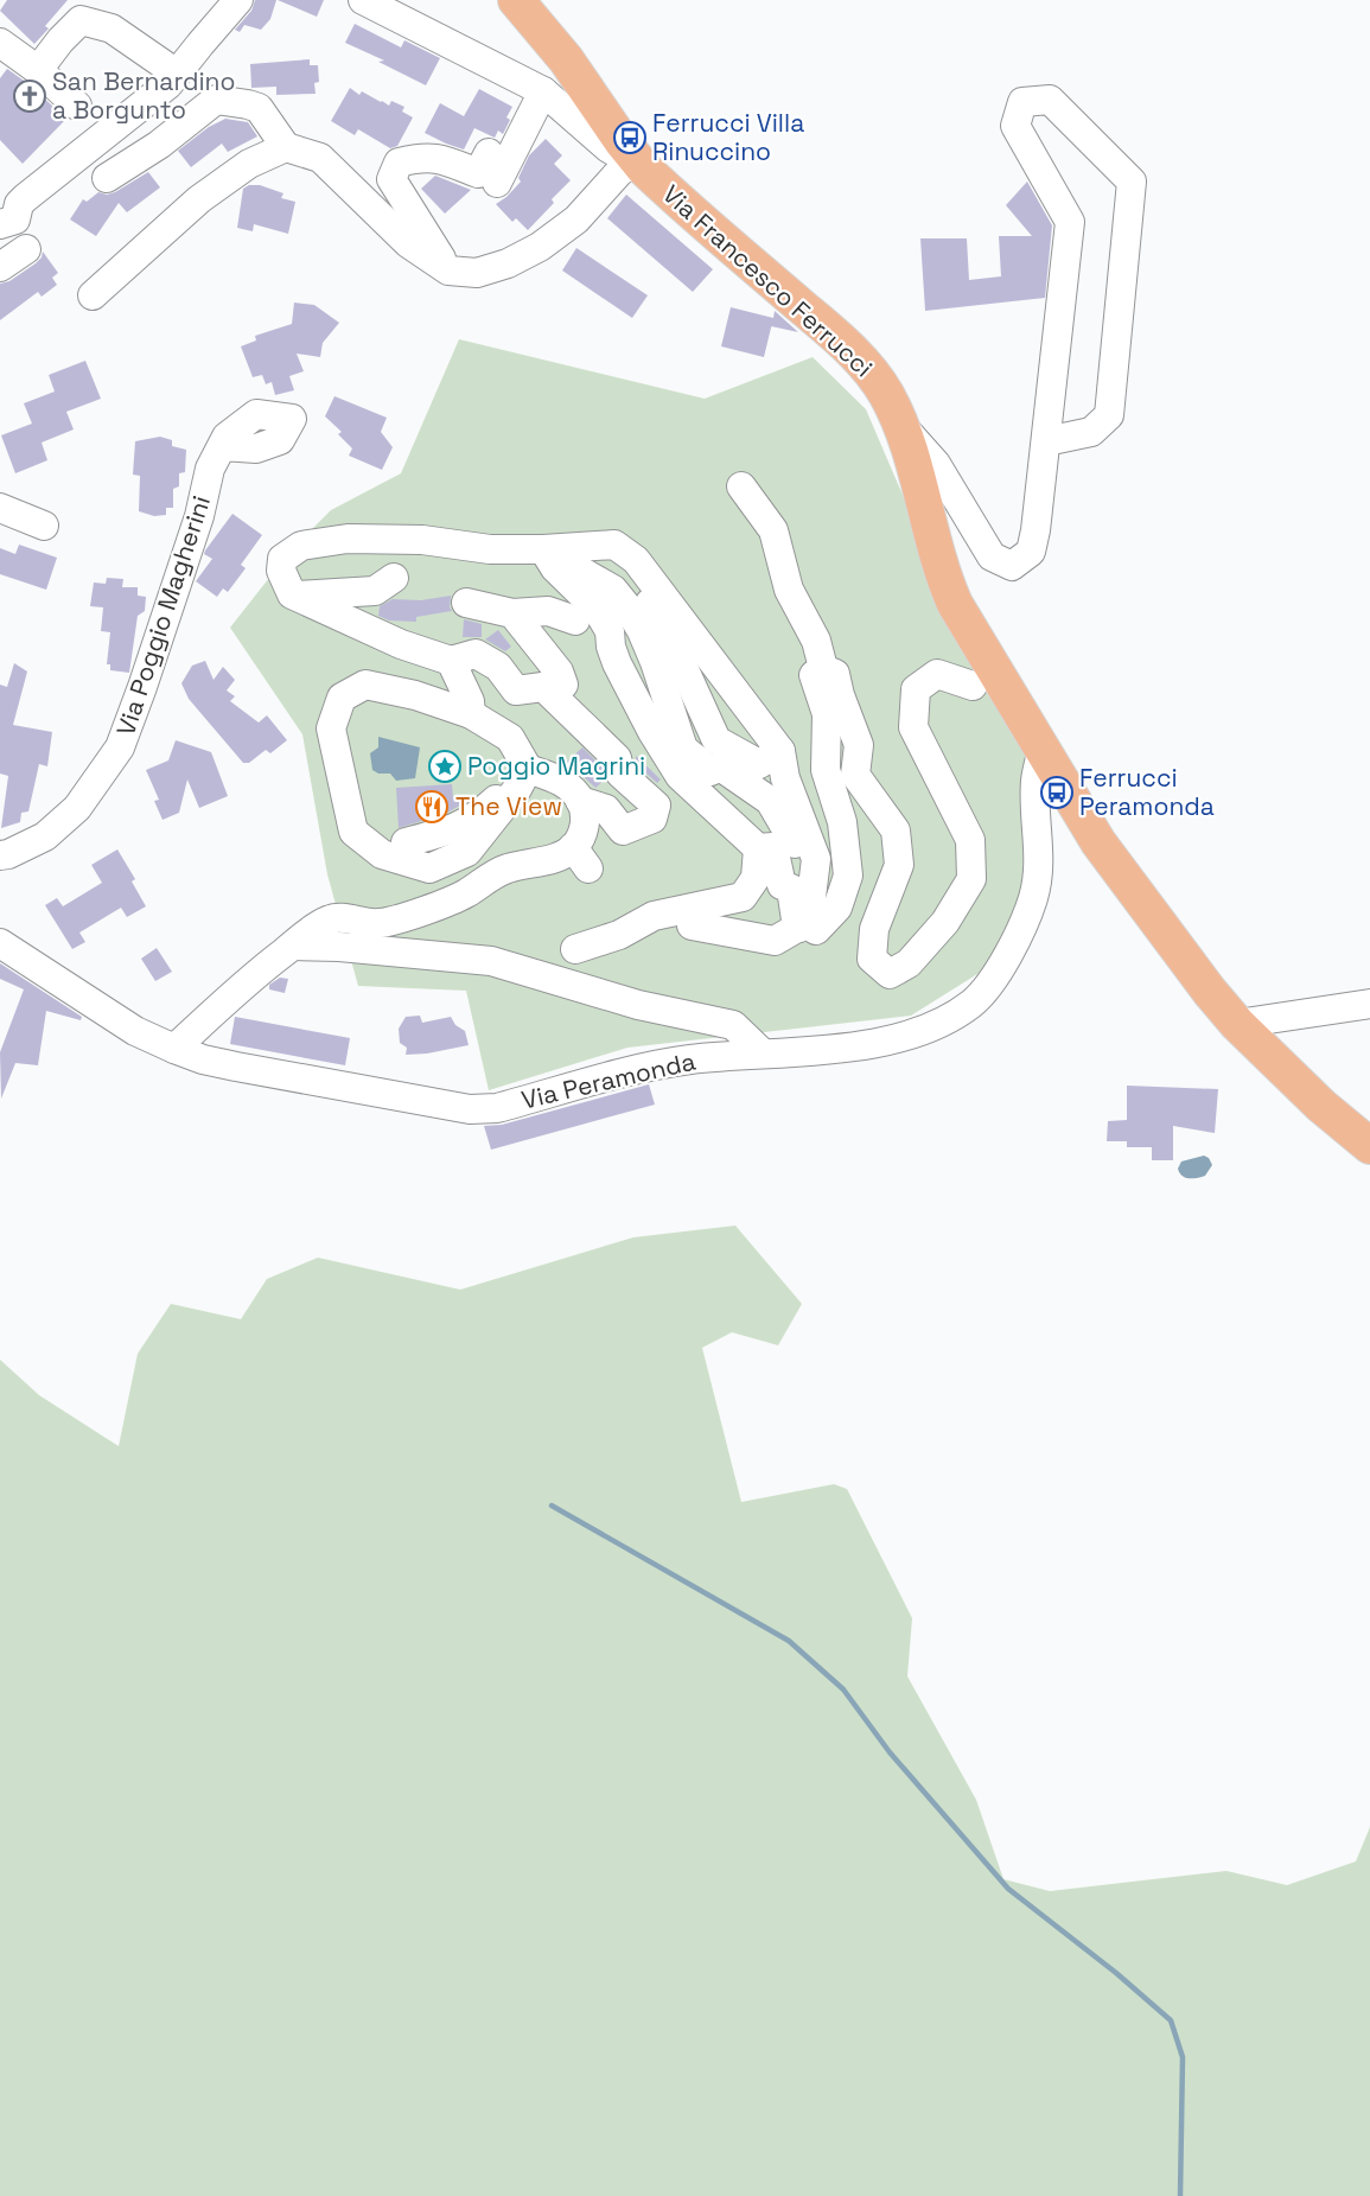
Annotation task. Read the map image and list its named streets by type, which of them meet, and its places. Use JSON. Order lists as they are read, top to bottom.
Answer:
{
  "streets": {
    "main road": ["Via Francesco Ferrucci"],
    "street": ["Via Poggio Magherini", "Via Peramonda"]
  },
  "crossings": [
    ["Via Francesco Ferrucci", "Via Peramonda"]
  ],
  "places": {
    "church": ["San Bernardino a Borgunto"],
    "bus stop": ["Ferrucci Villa Rinuccino", "Ferrucci Peramonda"],
    "place": ["Poggio Magrini"],
    "restaurant": ["The View"]
  }
}
